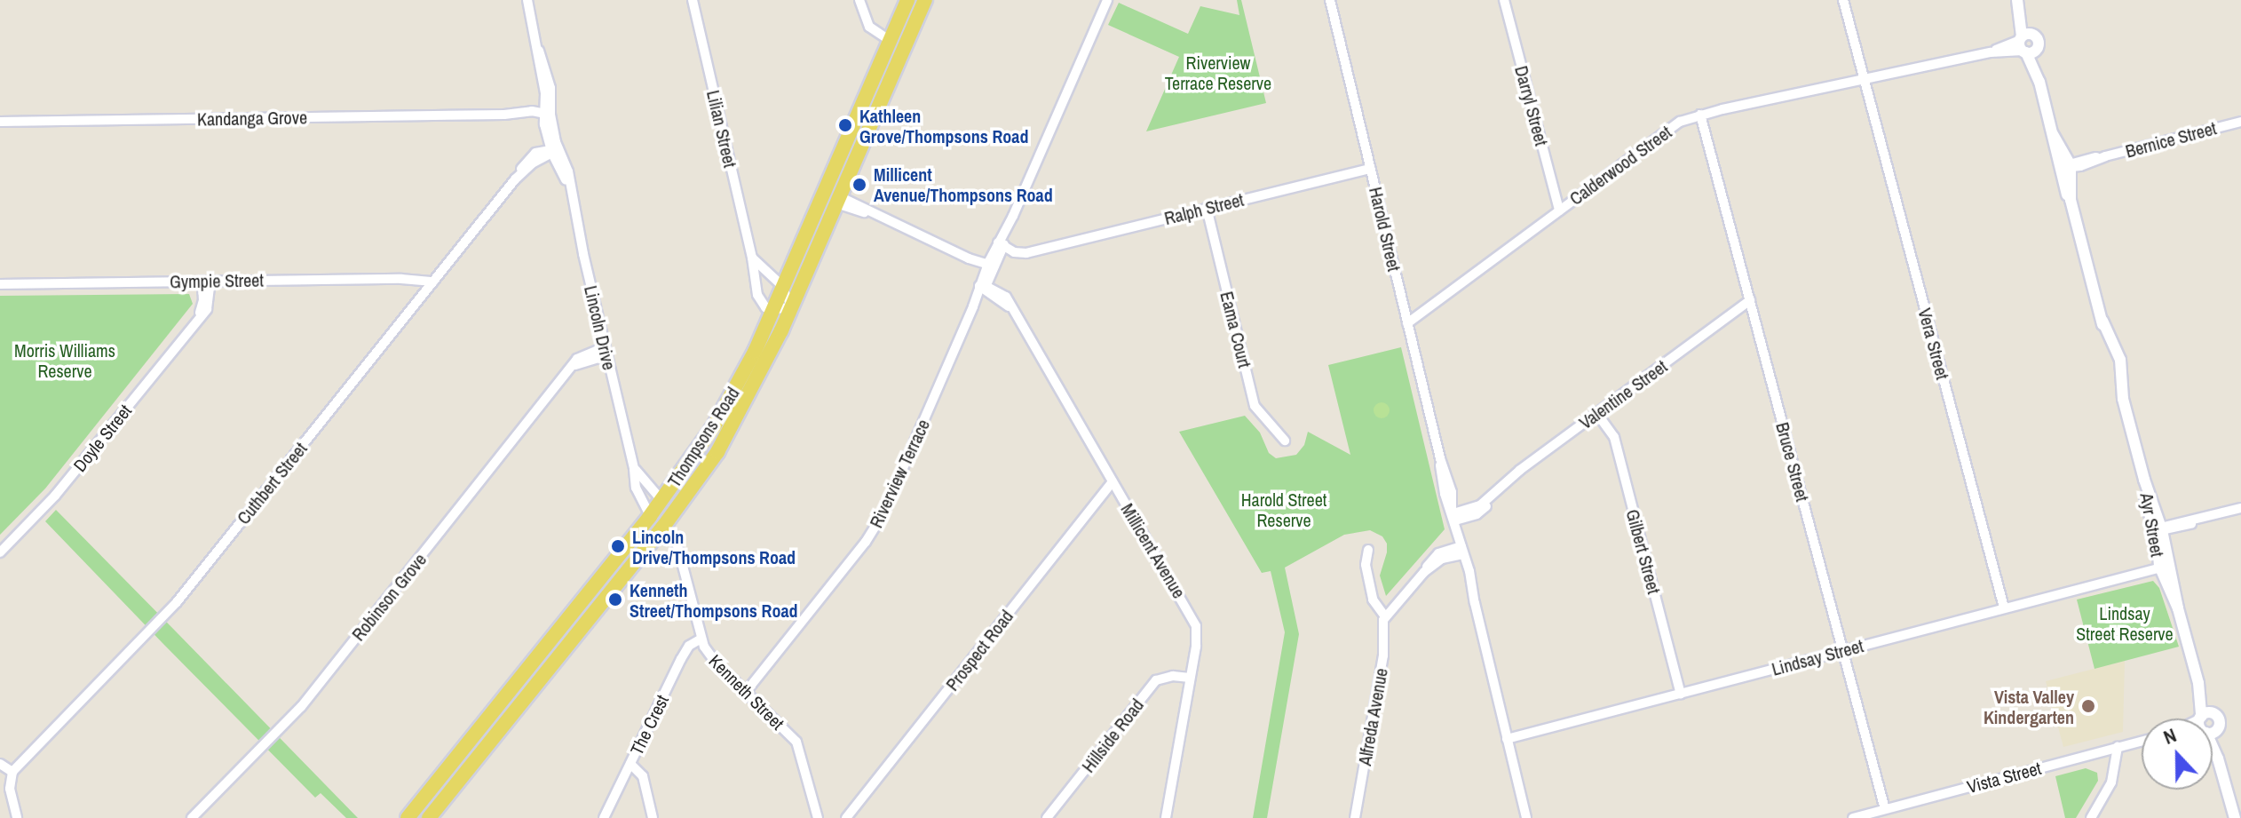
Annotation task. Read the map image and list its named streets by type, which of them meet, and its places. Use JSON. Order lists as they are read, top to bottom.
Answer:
{
  "streets": {
    "main road": ["Thompsons Road"],
    "street": [
      "Darryl Street",
      "Kandanga Grove",
      "Lilian Street",
      "Bernice Street",
      "Calderwood Street",
      "Ralph Street",
      "Harold Street",
      "Gympie Street",
      "Lincoln Drive",
      "Eama Court",
      "Vera Street",
      "Valentine Street",
      "Doyle Street",
      "Bruce Street",
      "Riverview Terrace",
      "Cuthbert Street",
      "Ayr Street",
      "Millicent Avenue",
      "Gilbert Street",
      "Robinson Grove",
      "Prospect Road",
      "Lindsay Street",
      "Kenneth Street",
      "Alfreda Avenue",
      "The Crest",
      "Hillside Road",
      "Vista Street"
    ]
  },
  "crossings": [
    ["Darryl Street", "Calderwood Street"],
    ["Kandanga Grove", "Lincoln Drive"],
    ["Lilian Street", "Thompsons Road"],
    ["Bernice Street", "Ayr Street"],
    ["Calderwood Street", "Harold Street"],
    ["Calderwood Street", "Vera Street"],
    ["Calderwood Street", "Bruce Street"],
    ["Calderwood Street", "Ayr Street"],
    ["Ralph Street", "Harold Street"],
    ["Ralph Street", "Eama Court"],
    ["Ralph Street", "Riverview Terrace"],
    ["Harold Street", "Valentine Street"],
    ["Harold Street", "Lindsay Street"],
    ["Gympie Street", "Doyle Street"],
    ["Gympie Street", "Cuthbert Street"],
    ["Lincoln Drive", "Thompsons Road"],
    ["Lincoln Drive", "Cuthbert Street"],
    ["Lincoln Drive", "Robinson Grove"],
    ["Vera Street", "Lindsay Street"],
    ["Valentine Street", "Bruce Street"],
    ["Valentine Street", "Gilbert Street"],
    ["Thompsons Road", "Kenneth Street"],
    ["Bruce Street", "Lindsay Street"],
    ["Bruce Street", "Vista Street"],
    ["Riverview Terrace", "Millicent Avenue"],
    ["Riverview Terrace", "Kenneth Street"],
    ["Ayr Street", "Lindsay Street"],
    ["Millicent Avenue", "Prospect Road"],
    ["Millicent Avenue", "Hillside Road"],
    ["Gilbert Street", "Lindsay Street"],
    ["Kenneth Street", "The Crest"]
  ],
  "parks": [
    "Riverview Terrace Reserve",
    "Morris Williams Reserve",
    "Harold Street Reserve",
    "Lindsay Street Reserve"
  ],
  "places": [
    "Kathleen Grove/Thompsons Road",
    "Millicent Avenue/Thompsons Road",
    "Lincoln Drive/Thompsons Road",
    "Kenneth Street/Thompsons Road",
    "Vista Valley Kindergarten"
  ],
  "north": "top"
}
